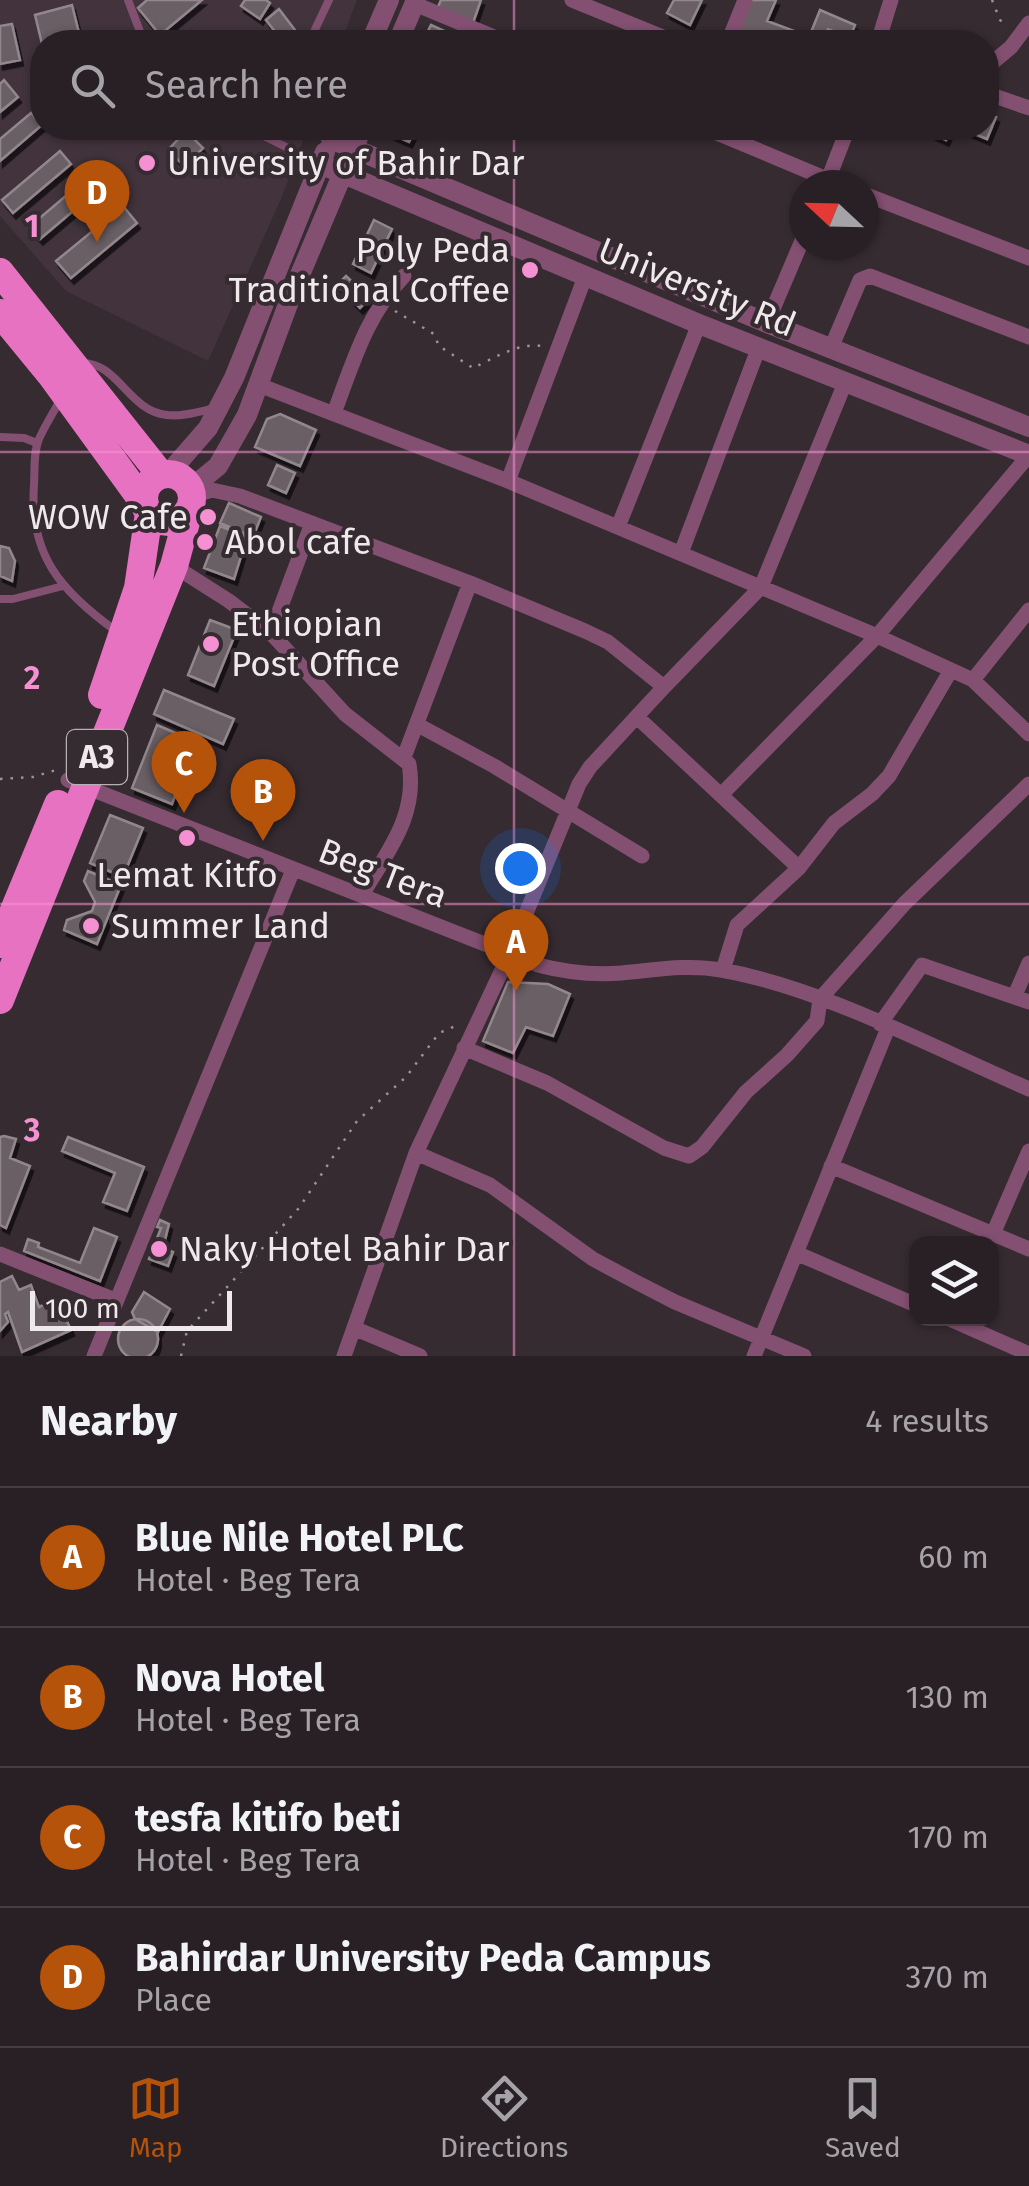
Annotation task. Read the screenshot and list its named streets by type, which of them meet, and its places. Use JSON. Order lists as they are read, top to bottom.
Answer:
{
  "streets": {
    "highway": ["A3"],
    "street": ["University Rd", "Beg Tera"]
  },
  "crossings": [
    ["A3", "Beg Tera"]
  ],
  "places": [
    "University of Bahir Dar",
    "Poly Peda Traditional Coffee",
    "WOW Cafe",
    "Abol cafe",
    "Ethiopian Post Office",
    "Lemat Kitfo",
    "Summer Land",
    "Naky Hotel Bahir Dar"
  ],
  "scale_bar": "100 m",
  "north": "left",
  "page": {
    "search": "Search here",
    "pins": [
      "D",
      "C",
      "B",
      "A"
    ],
    "scale": "100 m",
    "heading": ["Nearby", "4 results"],
    "list": [
      {
        "mark": "A",
        "name": "Blue Nile Hotel PLC",
        "note": "Hotel · Beg Tera",
        "value": "60 m"
      },
      {
        "mark": "B",
        "name": "Nova Hotel",
        "note": "Hotel · Beg Tera",
        "value": "130 m"
      },
      {
        "mark": "C",
        "name": "tesfa kitifo beti",
        "note": "Hotel · Beg Tera",
        "value": "170 m"
      },
      {
        "mark": "D",
        "name": "Bahirdar University Peda Campus",
        "note": "Place",
        "value": "370 m"
      }
    ],
    "nav": ["Map", "Directions", "Saved"]
  },
  "grid": {
    "rows": ["1", "2", "3"]
  }
}
